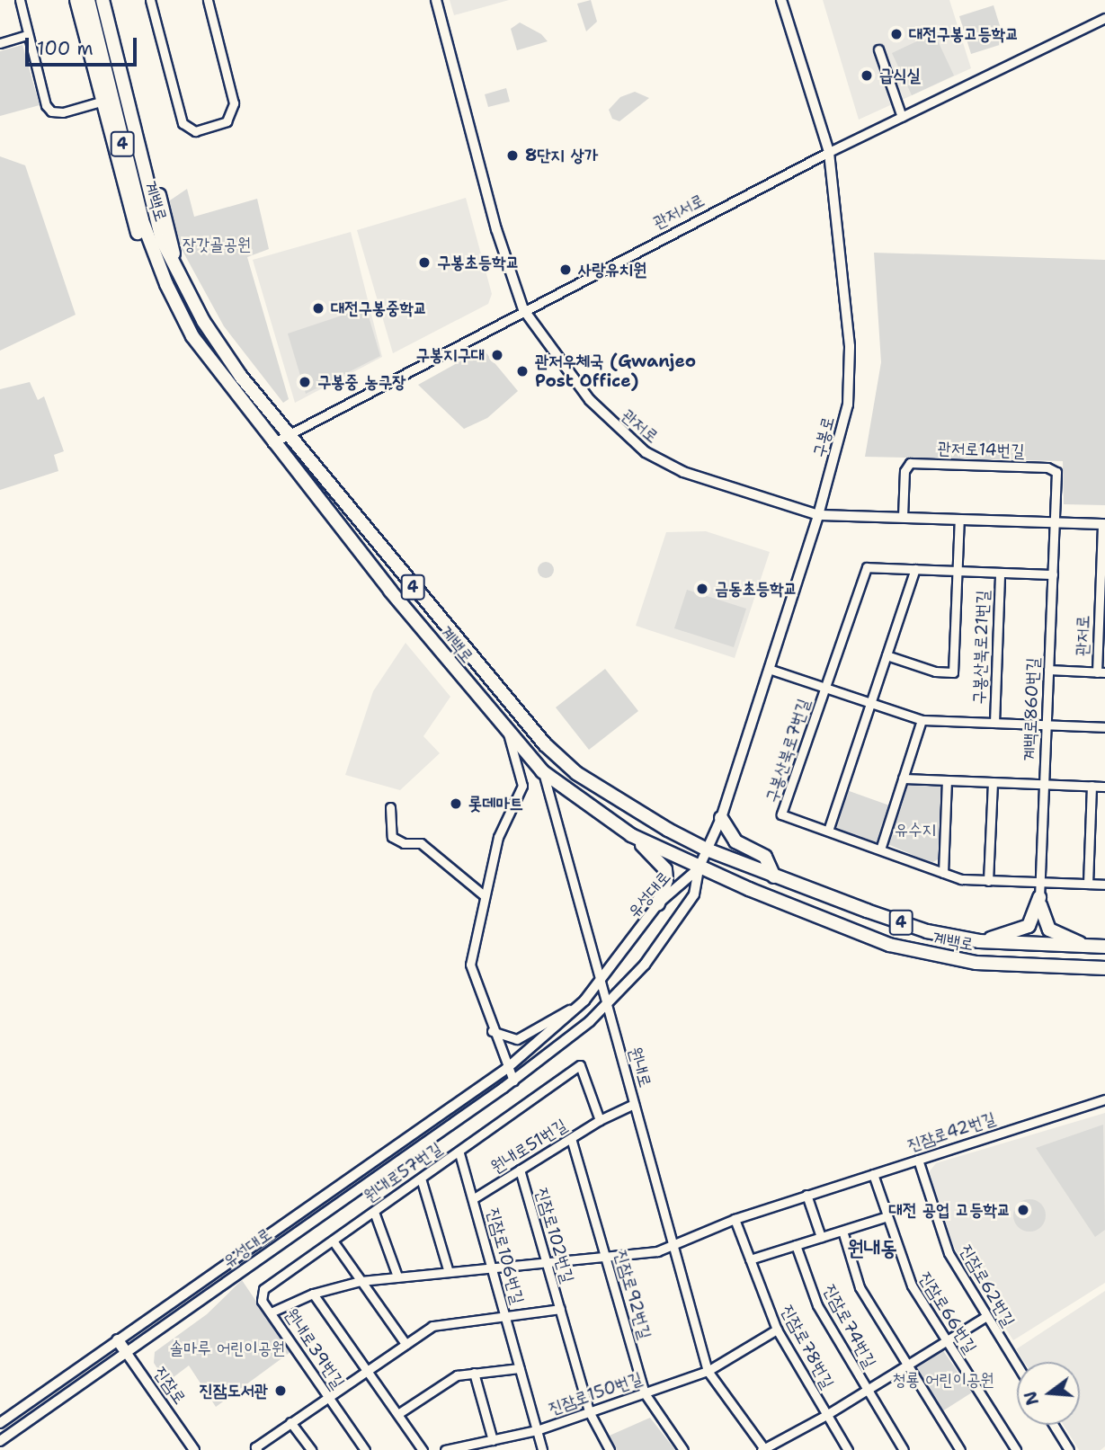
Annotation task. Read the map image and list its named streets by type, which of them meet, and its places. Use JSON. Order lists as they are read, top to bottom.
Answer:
{
  "streets": {
    "main road": ["4", "계백로", "진잠로"],
    "street": [
      "관저서로",
      "관저로",
      "구봉로",
      "관저로14번길",
      "구봉산북로21번길",
      "계백로860번길",
      "구봉산북로7번길",
      "유성대로",
      "원내로",
      "진잠로42번길",
      "원내로51번길",
      "원내로57번길",
      "진잠로102번길",
      "진잠로106번길",
      "진잠로62번길",
      "진잠로92번길",
      "진잠로66번길",
      "진잠로74번길",
      "진잠로78번길",
      "원내로39번길",
      "진잠로150번길"
    ]
  },
  "crossings": [
    ["계백로", "관저서로"],
    ["계백로", "구봉로"],
    ["계백로", "유성대로"],
    ["계백로", "원내로"],
    ["관저서로", "관저로"],
    ["관저서로", "구봉로"],
    ["관저로", "구봉로"],
    ["관저로", "관저로14번길"],
    ["관저로", "계백로860번길"],
    ["구봉로", "구봉산북로21번길"],
    ["구봉로", "유성대로"],
    ["관저로14번길", "계백로860번길"],
    ["구봉산북로21번길", "계백로860번길"],
    ["구봉산북로21번길", "구봉산북로7번길"],
    ["계백로860번길", "구봉산북로7번길"],
    ["유성대로", "원내로"],
    ["유성대로", "진잠로"],
    ["원내로", "진잠로42번길"],
    ["원내로", "원내로51번길"],
    ["원내로", "진잠로62번길"],
    ["원내로", "진잠로66번길"],
    ["원내로", "진잠로74번길"],
    ["원내로", "진잠로78번길"],
    ["원내로", "원내로39번길"],
    ["원내로", "진잠로150번길"],
    ["진잠로42번길", "진잠로62번길"],
    ["진잠로42번길", "진잠로66번길"],
    ["진잠로42번길", "진잠로78번길"],
    ["진잠로42번길", "원내로39번길"],
    ["원내로51번길", "원내로57번길"],
    ["원내로51번길", "진잠로102번길"],
    ["원내로51번길", "진잠로106번길"],
    ["원내로51번길", "진잠로92번길"],
    ["원내로57번길", "진잠로106번길"],
    ["원내로57번길", "원내로39번길"],
    ["진잠로102번길", "진잠로106번길"],
    ["진잠로102번길", "원내로39번길"],
    ["진잠로102번길", "진잠로150번길"],
    ["진잠로106번길", "원내로39번길"],
    ["진잠로106번길", "진잠로150번길"],
    ["진잠로92번길", "원내로39번길"],
    ["진잠로92번길", "진잠로150번길"]
  ],
  "districts": ["원내동"],
  "parks": [
    "장갓골공원",
    "유수지",
    "솔마루 어린이공원",
    "청룡 어린이공원"
  ],
  "places": [
    "대전구봉고등학교",
    "급식실",
    "8단지 상가",
    "구봉초등학교",
    "사랑유치원",
    "대전구봉중학교",
    "구봉지구대",
    "관저우체국 (Gwanjeo Post Office)",
    "구봉중 농구장",
    "금동초등학교",
    "롯데마트",
    "대전 공업 고등학교",
    "진잠도서관"
  ],
  "scale_bar": "100 m",
  "north": "left"
}
